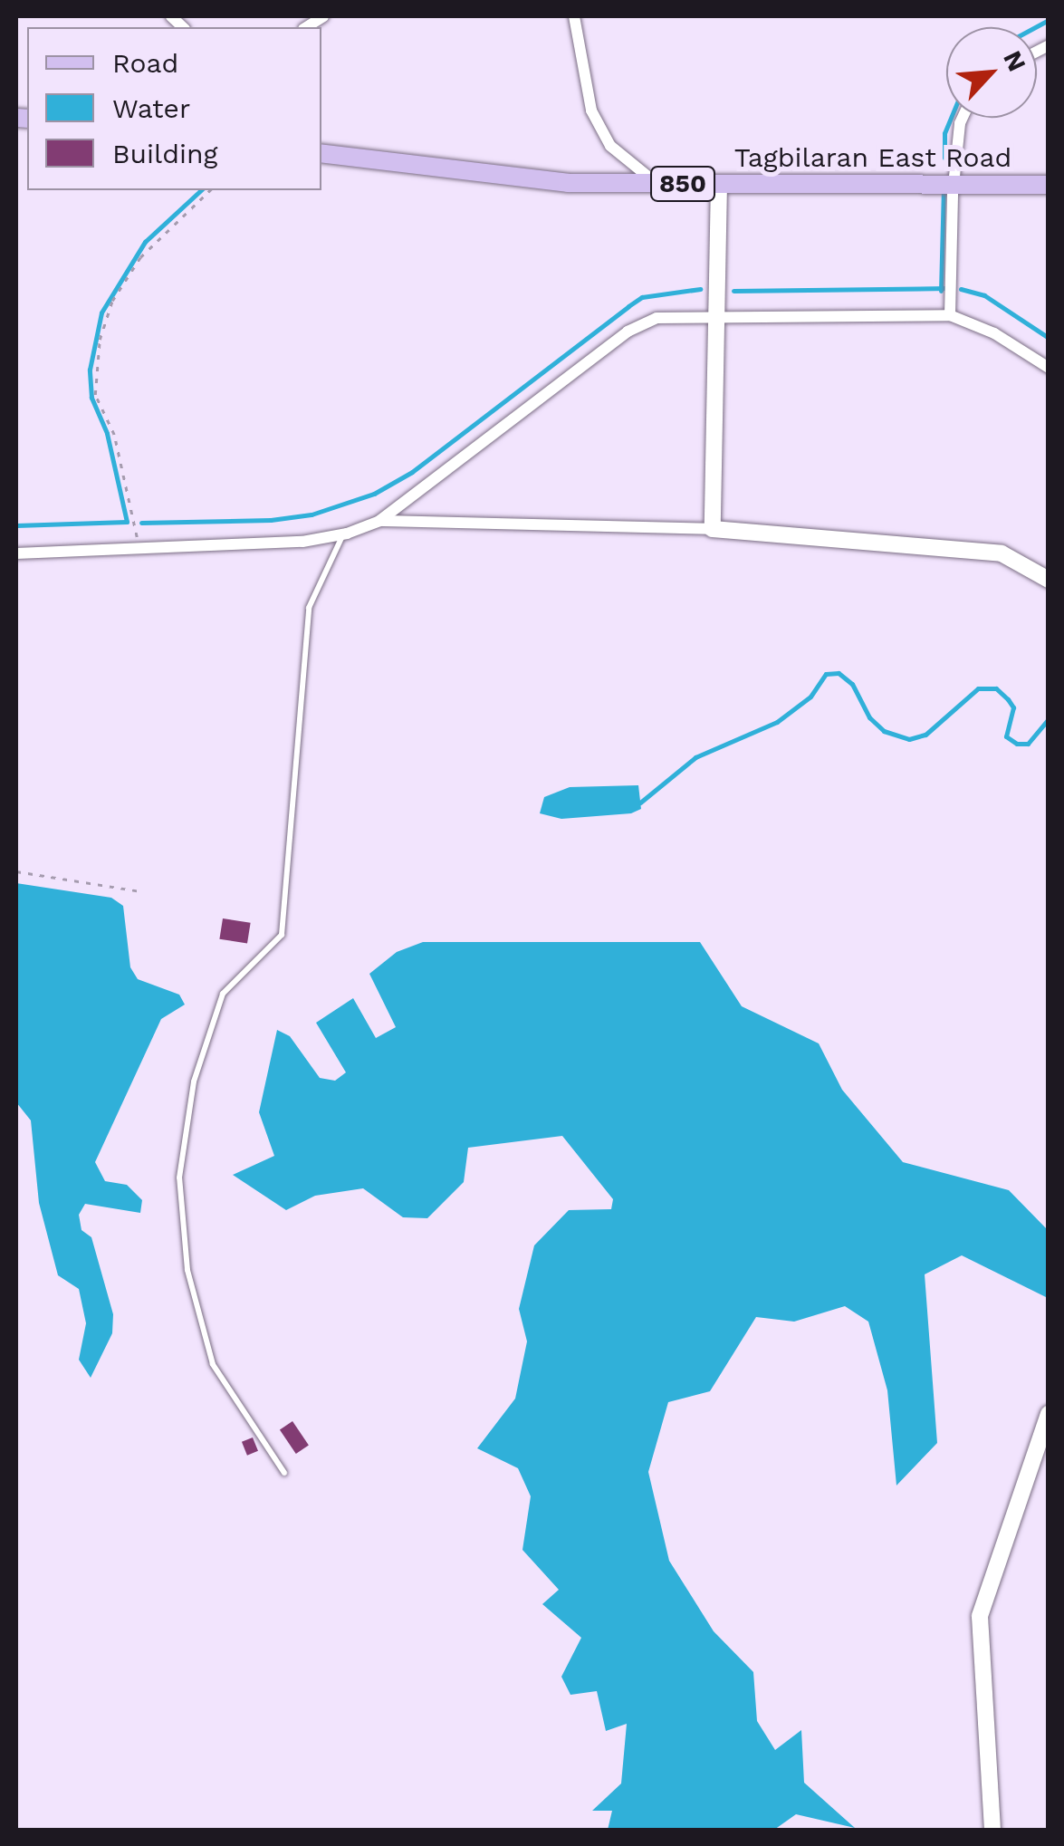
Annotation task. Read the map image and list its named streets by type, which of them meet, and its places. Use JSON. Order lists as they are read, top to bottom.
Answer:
{
  "streets": {
    "main road": ["Tagbilaran East Road", "850"]
  },
  "legend": ["Road", "Water", "Building"],
  "north": "top right"
}
